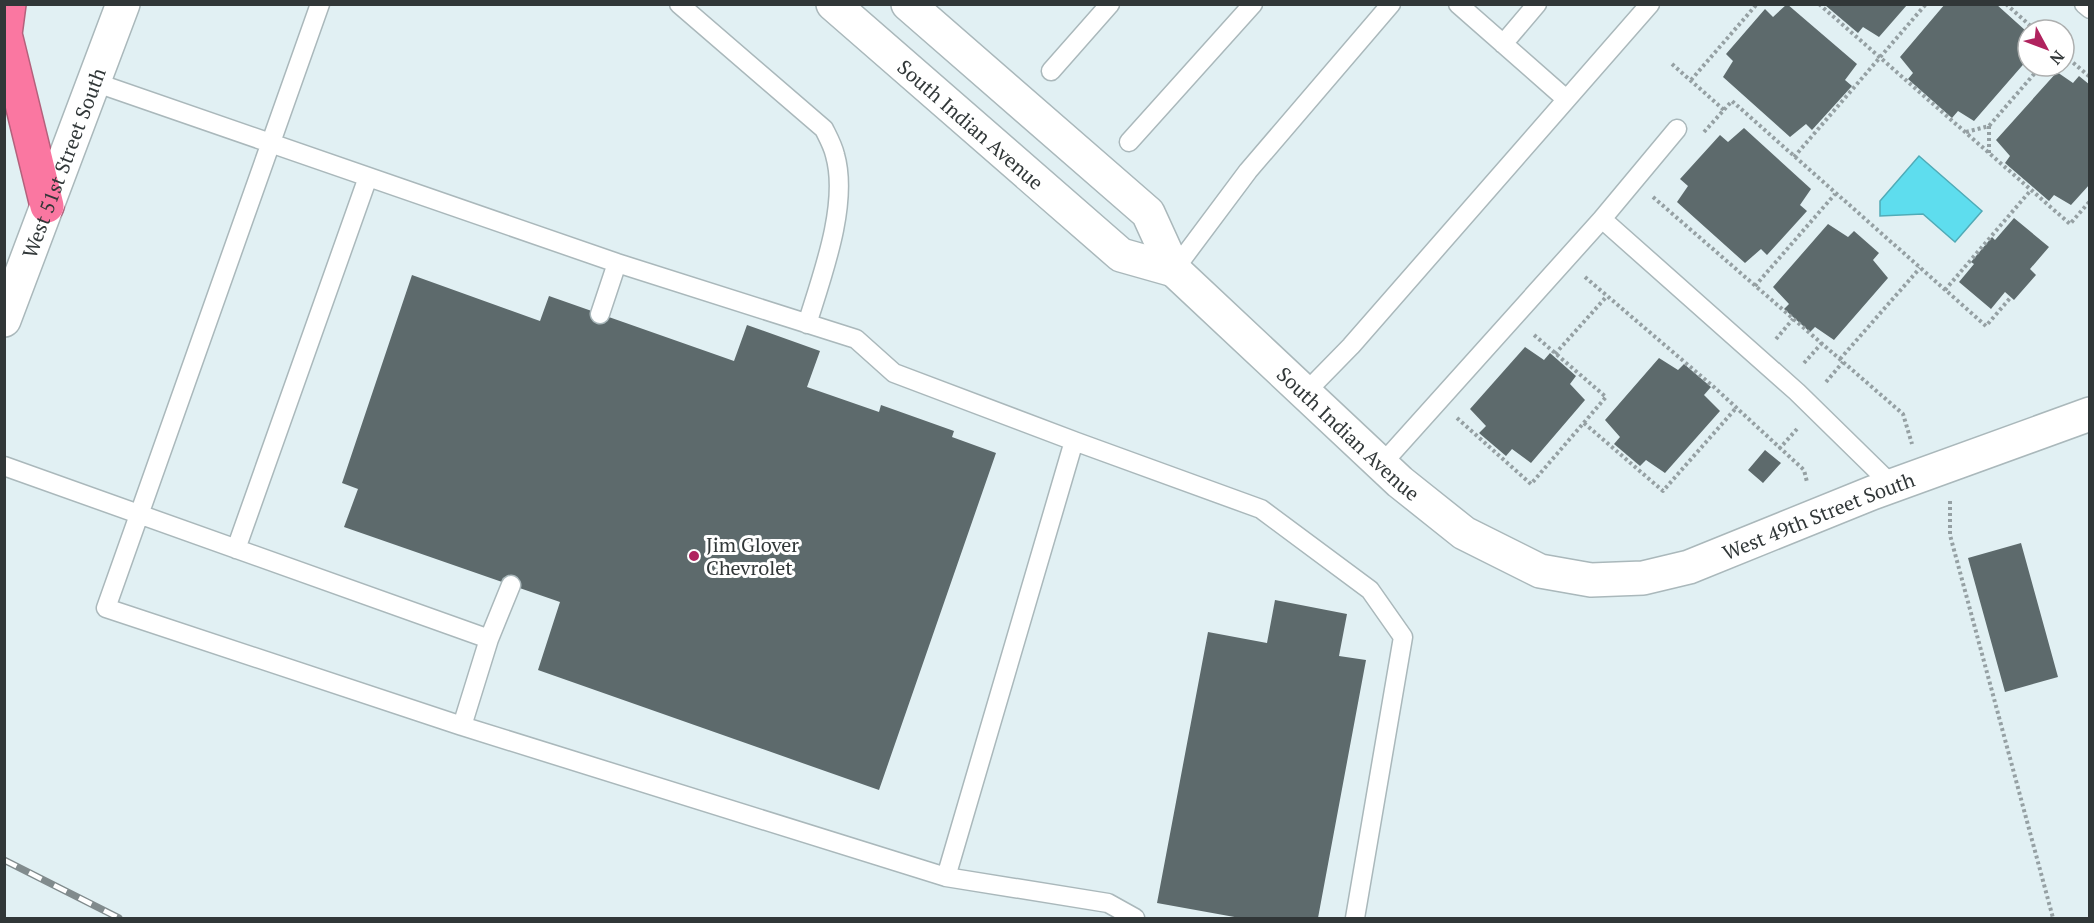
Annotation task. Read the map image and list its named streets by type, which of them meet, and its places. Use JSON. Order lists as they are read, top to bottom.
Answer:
{
  "streets": {
    "street": ["South Indian Avenue", "West 51st Street South", "West 49th Street South"]
  },
  "crossings": [
    ["South Indian Avenue", "West 49th Street South"]
  ],
  "places": ["Jim Glover Chevrolet"],
  "north": "bottom right"
}
